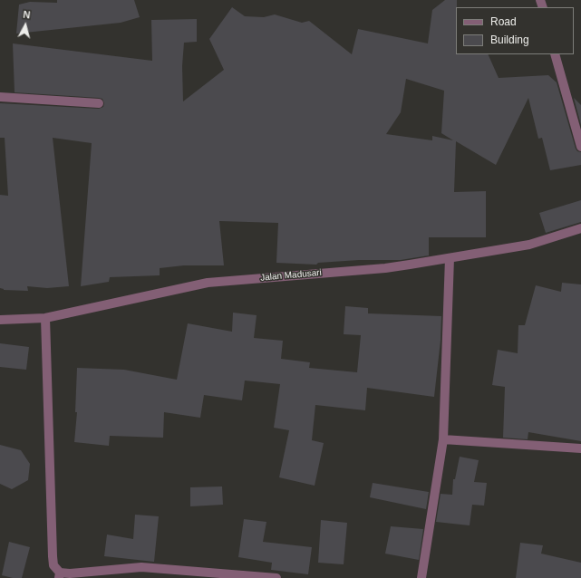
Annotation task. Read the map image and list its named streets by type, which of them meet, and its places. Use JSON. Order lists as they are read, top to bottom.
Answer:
{
  "streets": {
    "street": ["Jalan Madusari"]
  },
  "legend": ["Road", "Building"],
  "north": "top"
}
